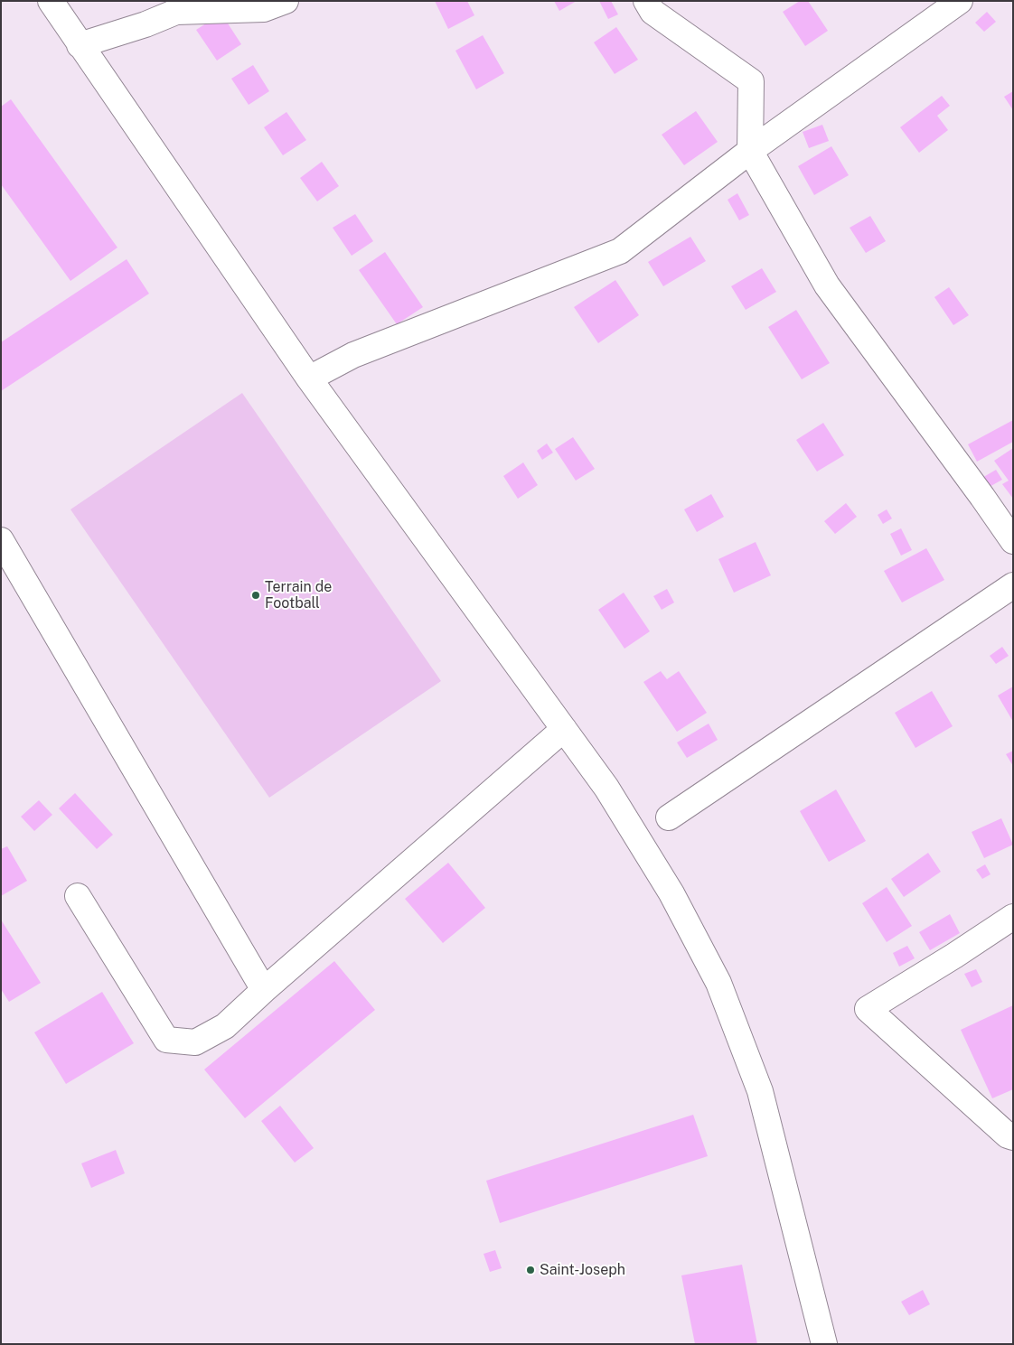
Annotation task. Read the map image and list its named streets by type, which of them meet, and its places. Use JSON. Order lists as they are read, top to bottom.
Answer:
{
  "places": ["Terrain de Football", "Saint-Joseph"]
}
